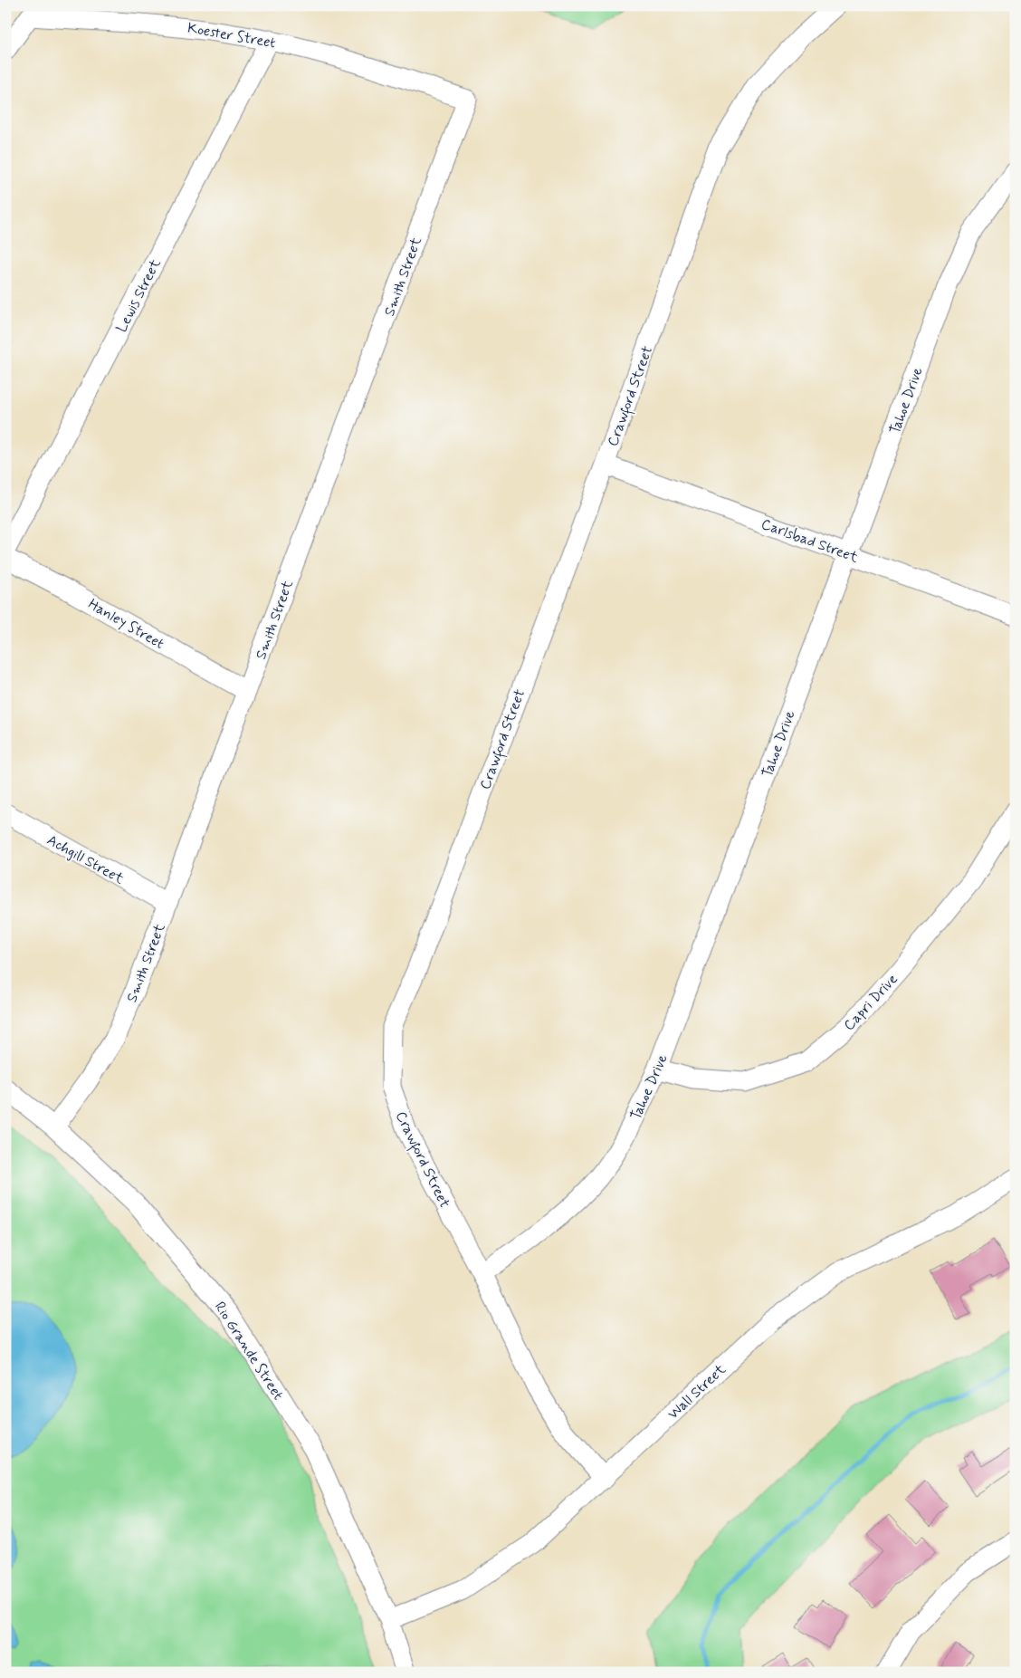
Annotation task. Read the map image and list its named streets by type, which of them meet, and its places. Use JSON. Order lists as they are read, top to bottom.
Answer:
{
  "streets": {
    "street": [
      "Koester Street",
      "Smith Street",
      "Lewis Street",
      "Crawford Street",
      "Tahoe Drive",
      "Carlsbad Street",
      "Hanley Street",
      "Achgill Street",
      "Capri Drive",
      "Rio Grande Street",
      "Wall Street"
    ]
  },
  "crossings": [
    ["Koester Street", "Smith Street"],
    ["Koester Street", "Lewis Street"],
    ["Smith Street", "Hanley Street"],
    ["Smith Street", "Achgill Street"],
    ["Smith Street", "Rio Grande Street"],
    ["Crawford Street", "Tahoe Drive"],
    ["Crawford Street", "Carlsbad Street"],
    ["Crawford Street", "Wall Street"],
    ["Tahoe Drive", "Carlsbad Street"],
    ["Tahoe Drive", "Capri Drive"],
    ["Rio Grande Street", "Wall Street"]
  ]
}
